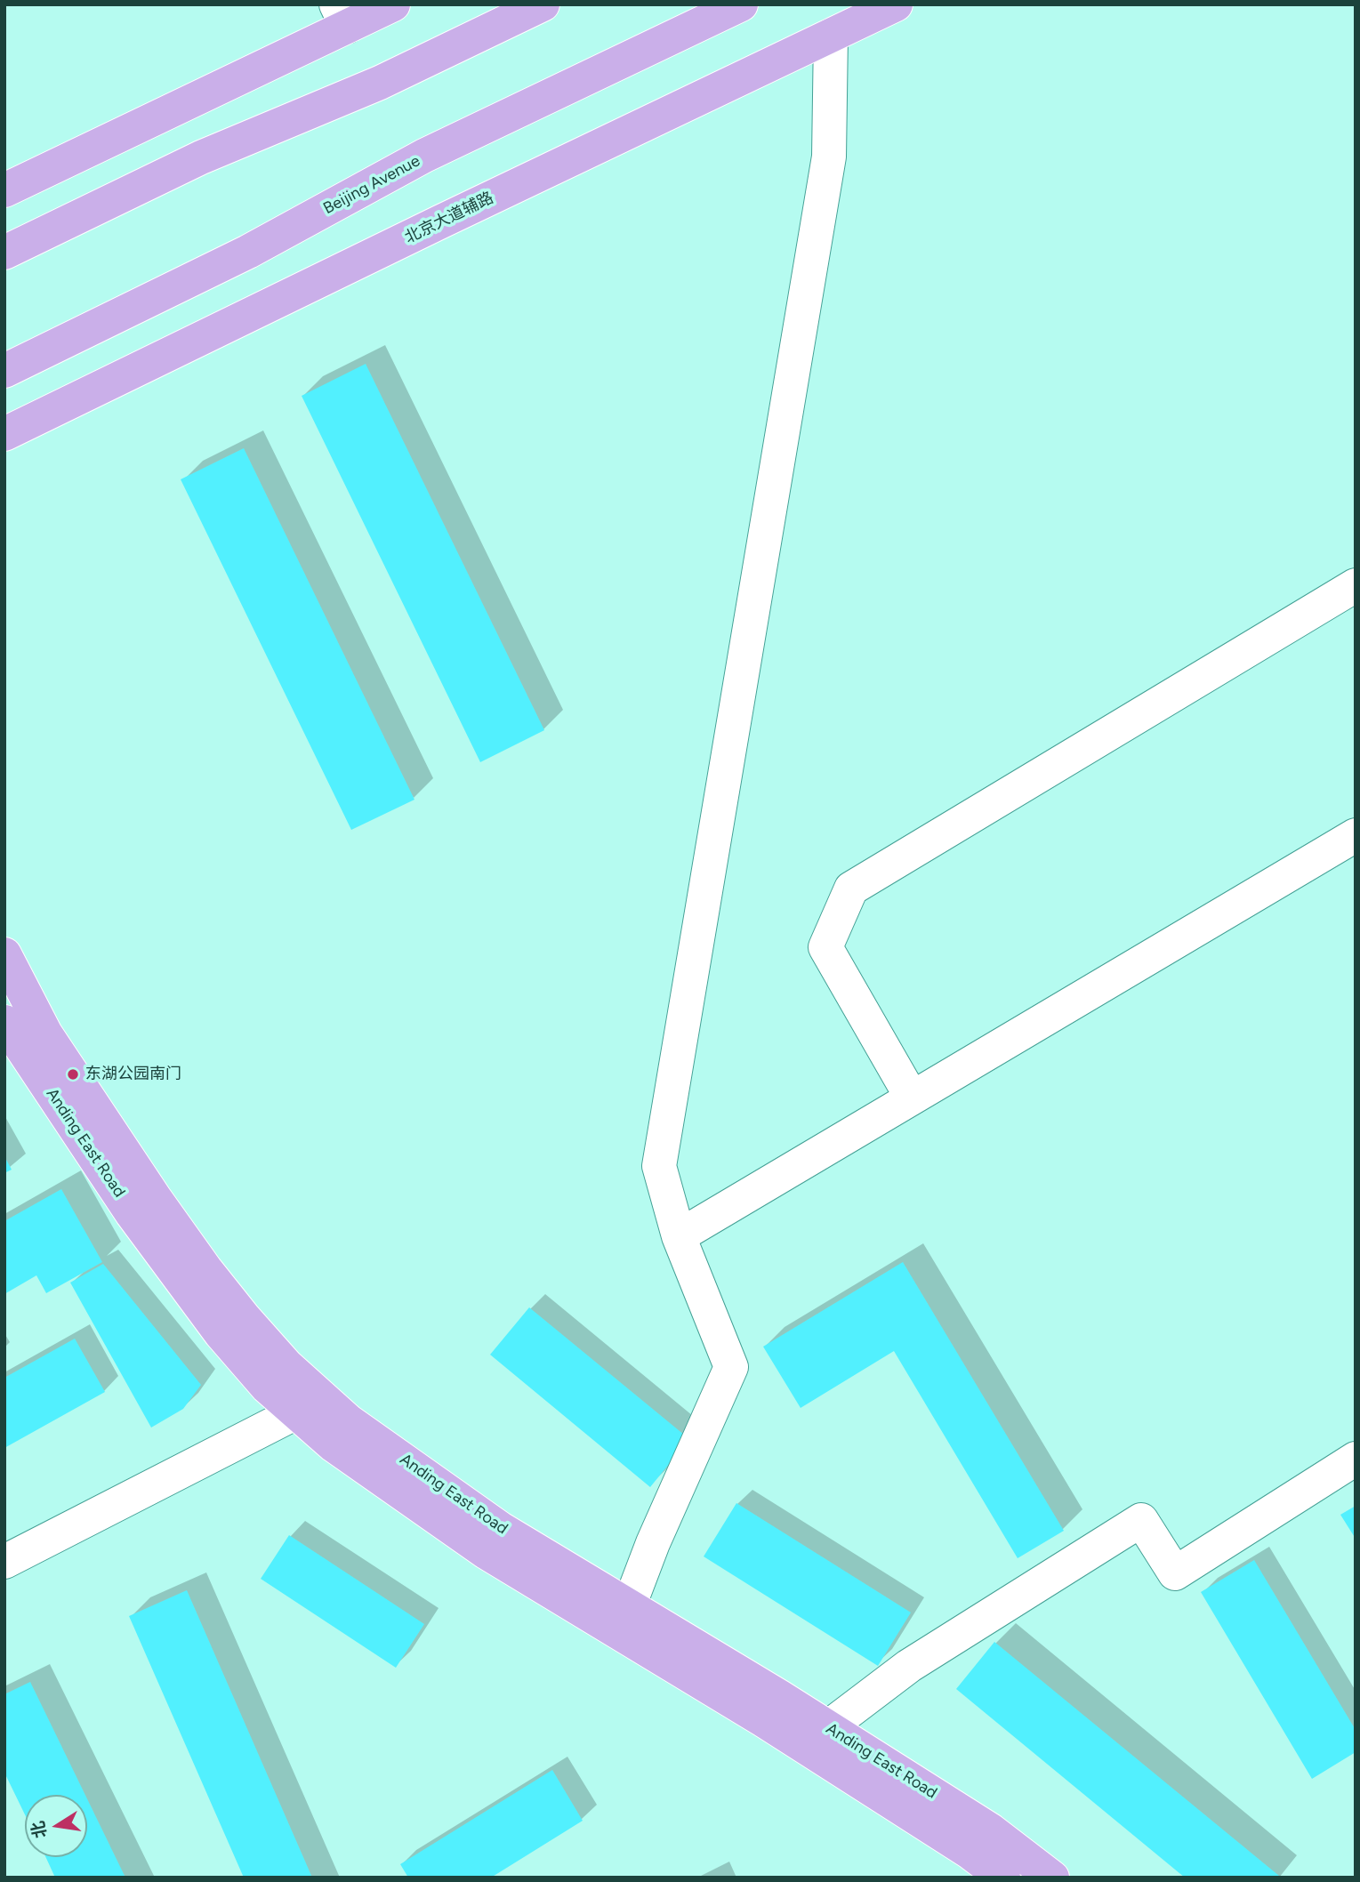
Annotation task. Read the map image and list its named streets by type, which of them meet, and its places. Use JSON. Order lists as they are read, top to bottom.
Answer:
{
  "streets": {
    "main road": ["Beijing Avenue", "北京大道辅路", "Anding East Road"]
  },
  "places": ["东湖公园南门"],
  "north": "left"
}
